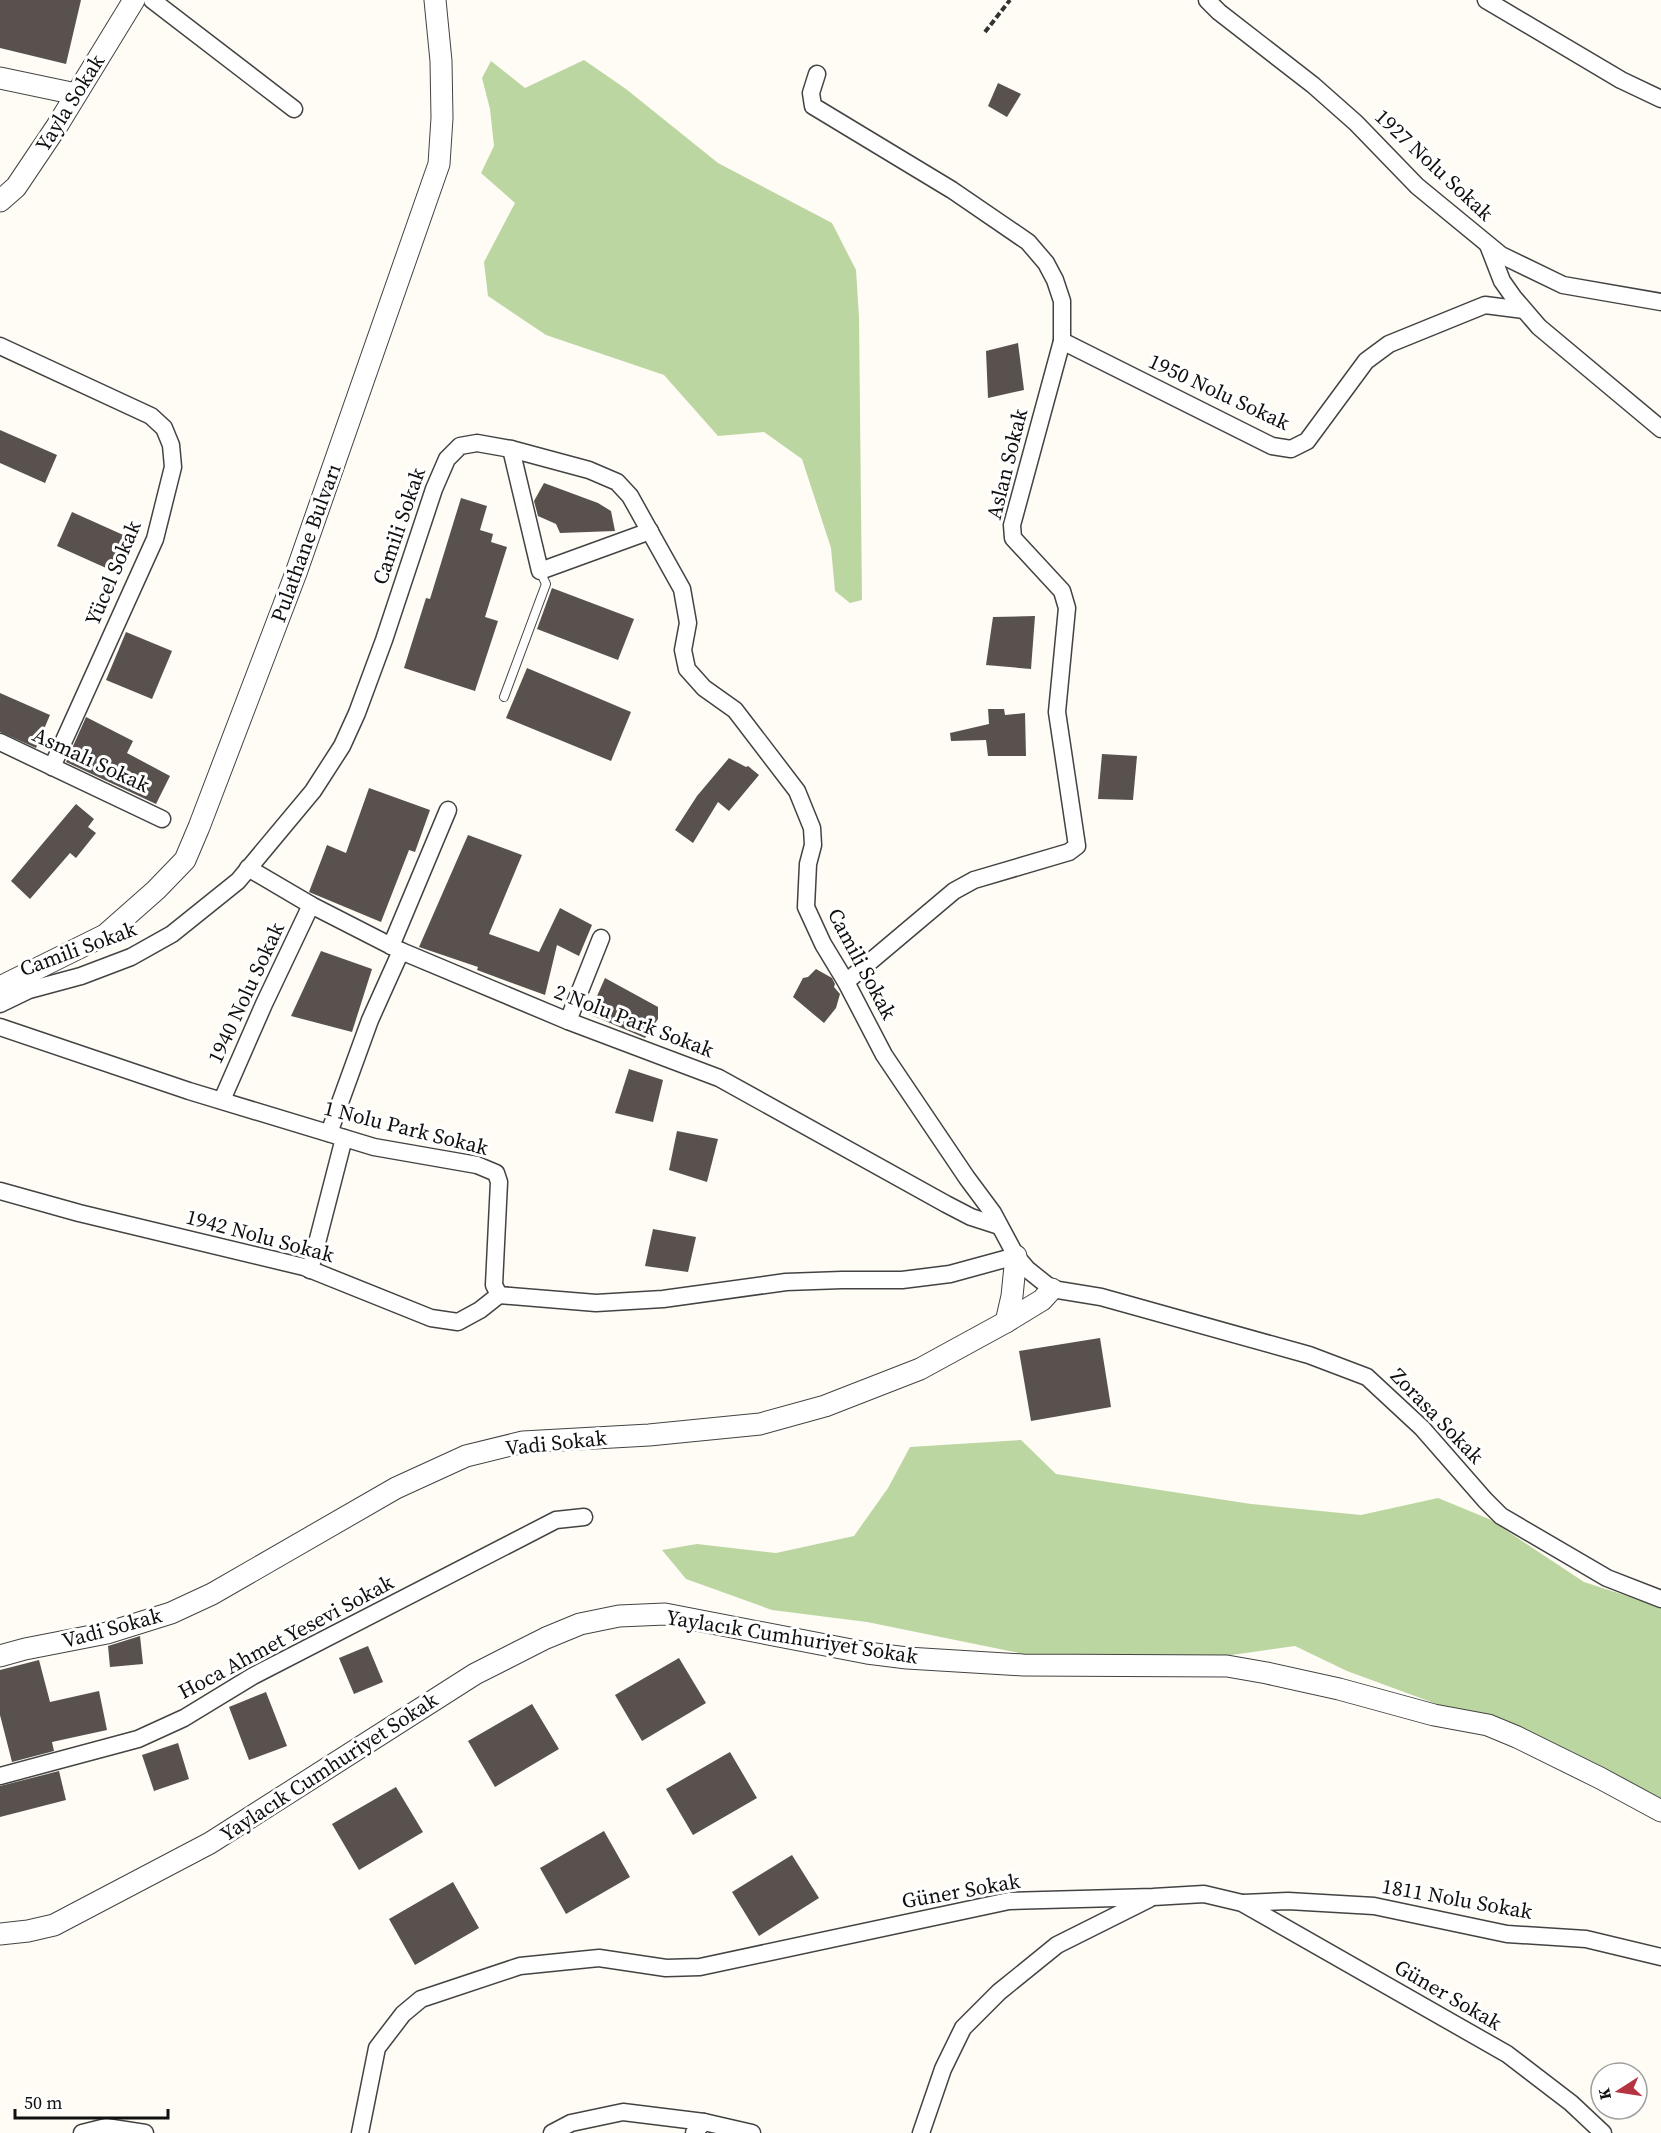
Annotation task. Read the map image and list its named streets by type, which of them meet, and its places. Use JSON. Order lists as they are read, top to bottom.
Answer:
{
  "streets": {
    "street": [
      "Yayla Sokak",
      "1927 Nolu Sokak",
      "1950 Nolu Sokak",
      "Aslan Sokak",
      "Camili Sokak",
      "Pulathane Bulvarı",
      "Yücel Sokak",
      "Asmalı Sokak",
      "1940 Nolu Sokak",
      "2 Nolu Park Sokak",
      "1 Nolu Park Sokak",
      "1942 Nolu Sokak",
      "Zorasa Sokak",
      "Vadi Sokak",
      "Hoca Ahmet Yesevi Sokak",
      "Yaylacık Cumhuriyet Sokak",
      "Güner Sokak",
      "1811 Nolu Sokak"
    ]
  },
  "crossings": [
    ["1950 Nolu Sokak", "Aslan Sokak"],
    ["Aslan Sokak", "Camili Sokak"],
    ["Camili Sokak", "2 Nolu Park Sokak"],
    ["Camili Sokak", "Zorasa Sokak"],
    ["Camili Sokak", "Vadi Sokak"],
    ["Yücel Sokak", "Asmalı Sokak"],
    ["1940 Nolu Sokak", "2 Nolu Park Sokak"],
    ["1940 Nolu Sokak", "1 Nolu Park Sokak"],
    ["1 Nolu Park Sokak", "1942 Nolu Sokak"],
    ["Zorasa Sokak", "Vadi Sokak"],
    ["Güner Sokak", "1811 Nolu Sokak"]
  ],
  "scale_bar": "50 m",
  "north": "left"
}
